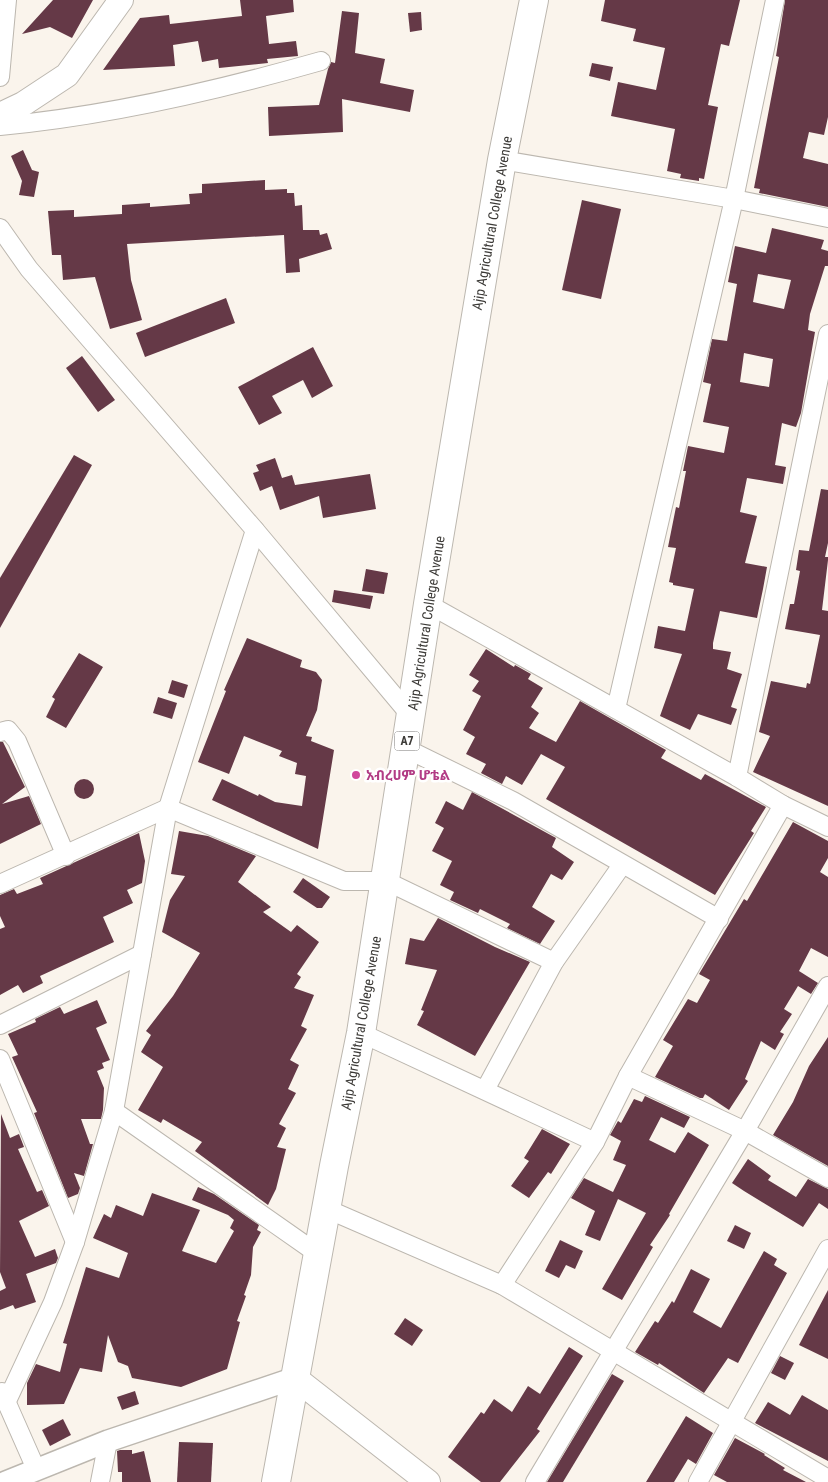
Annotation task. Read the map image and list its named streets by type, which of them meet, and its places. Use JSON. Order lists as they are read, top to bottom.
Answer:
{
  "streets": {
    "main road": ["Ajip Agricultural College Avenue", "A7"]
  },
  "places": ["አብረሀም ሆቴል"]
}
